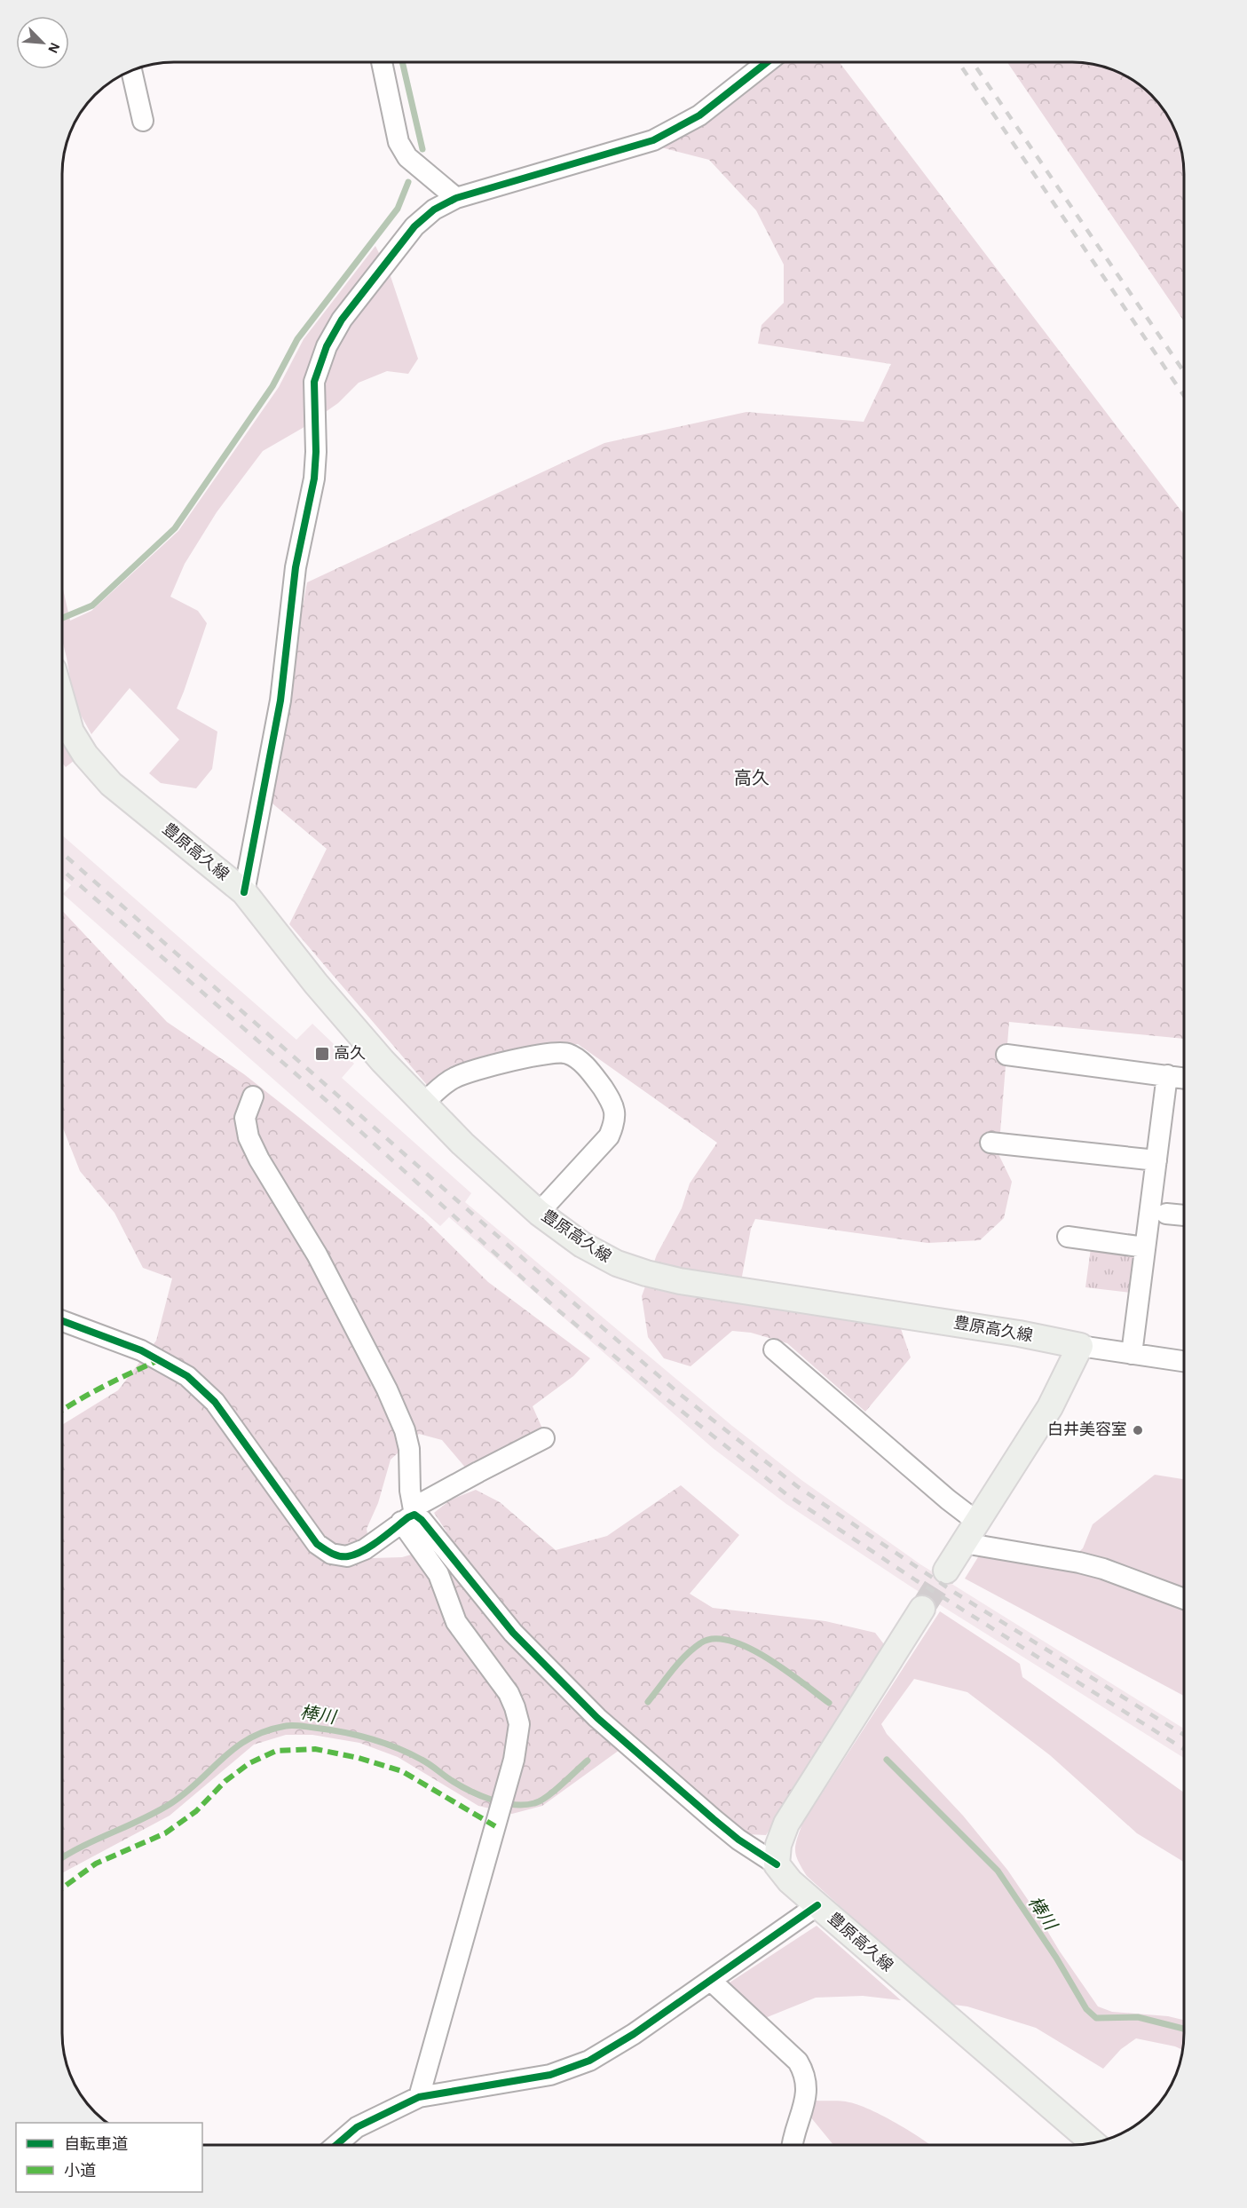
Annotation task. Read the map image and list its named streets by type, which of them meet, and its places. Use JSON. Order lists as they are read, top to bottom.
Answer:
{
  "streets": {
    "main road": ["豊原高久線"]
  },
  "districts": ["高久"],
  "water": ["棒川"],
  "places": {
    "transit": ["高久"],
    "other": ["白井美容室"]
  },
  "legend": ["自転車道", "小道"],
  "north": "bottom right"
}
